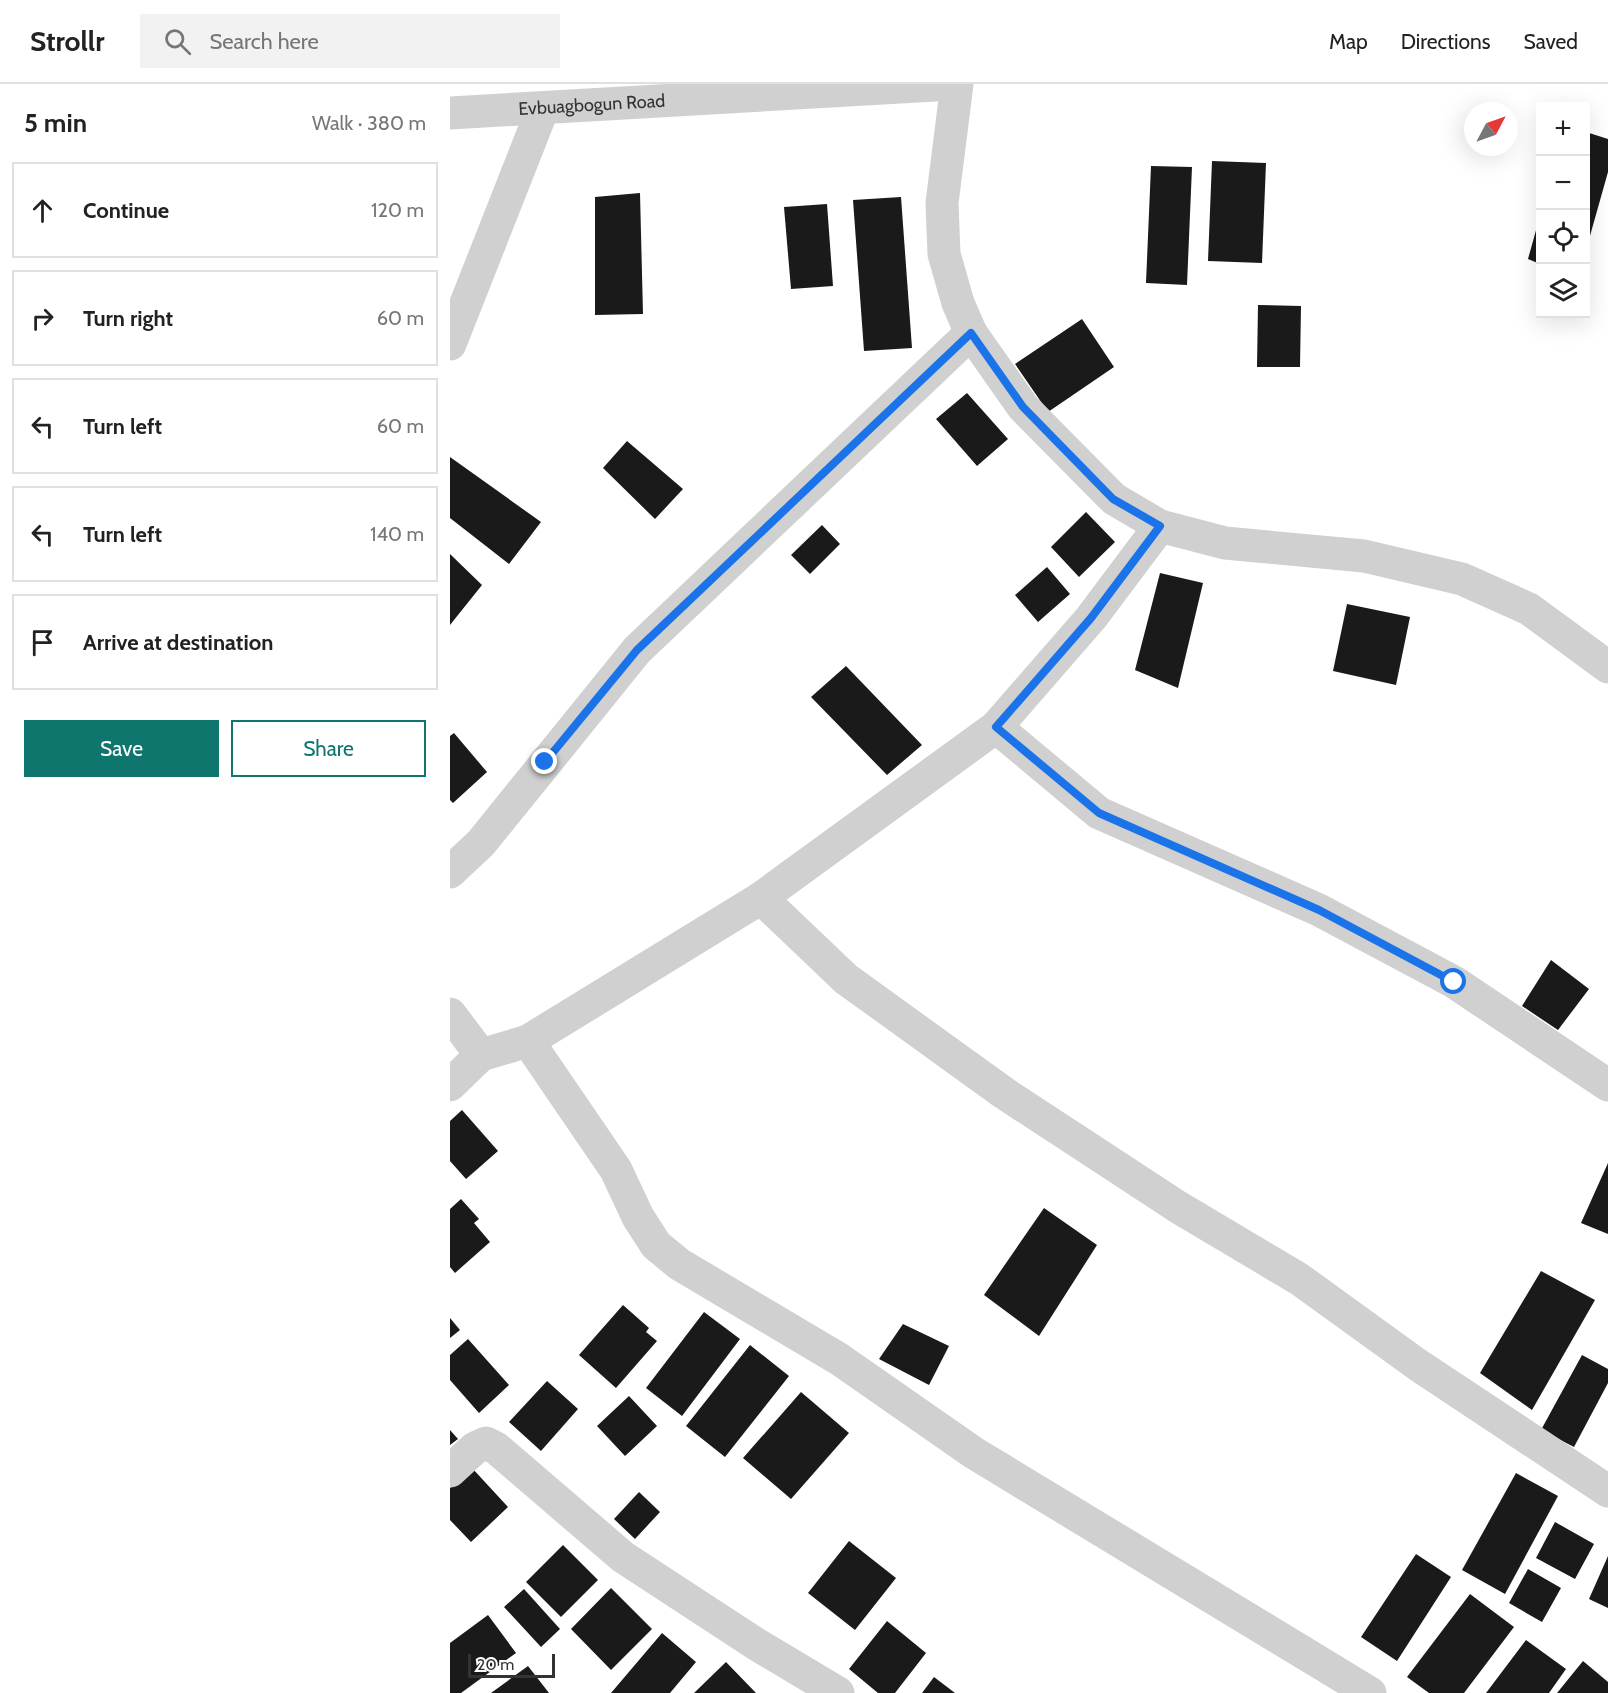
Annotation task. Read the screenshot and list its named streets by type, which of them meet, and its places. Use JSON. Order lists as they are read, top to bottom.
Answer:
{
  "streets": {
    "street": ["Evbuagbogun Road"]
  },
  "scale_bar": "20 m",
  "north": "top right",
  "page": {
    "header": "Strollr",
    "search": "Search here",
    "nav": ["Map", "Directions", "Saved"],
    "heading": ["5 min", "Walk · 380 m"],
    "map_buttons": ["+", "−"],
    "list": [
      ["Continue", "120 m"],
      ["Turn right", "60 m"],
      ["Turn left", "60 m"],
      ["Turn left", "140 m"],
      "Arrive at destination"
    ],
    "buttons": ["Save", "Share"],
    "scale": "20 m"
  }
}
